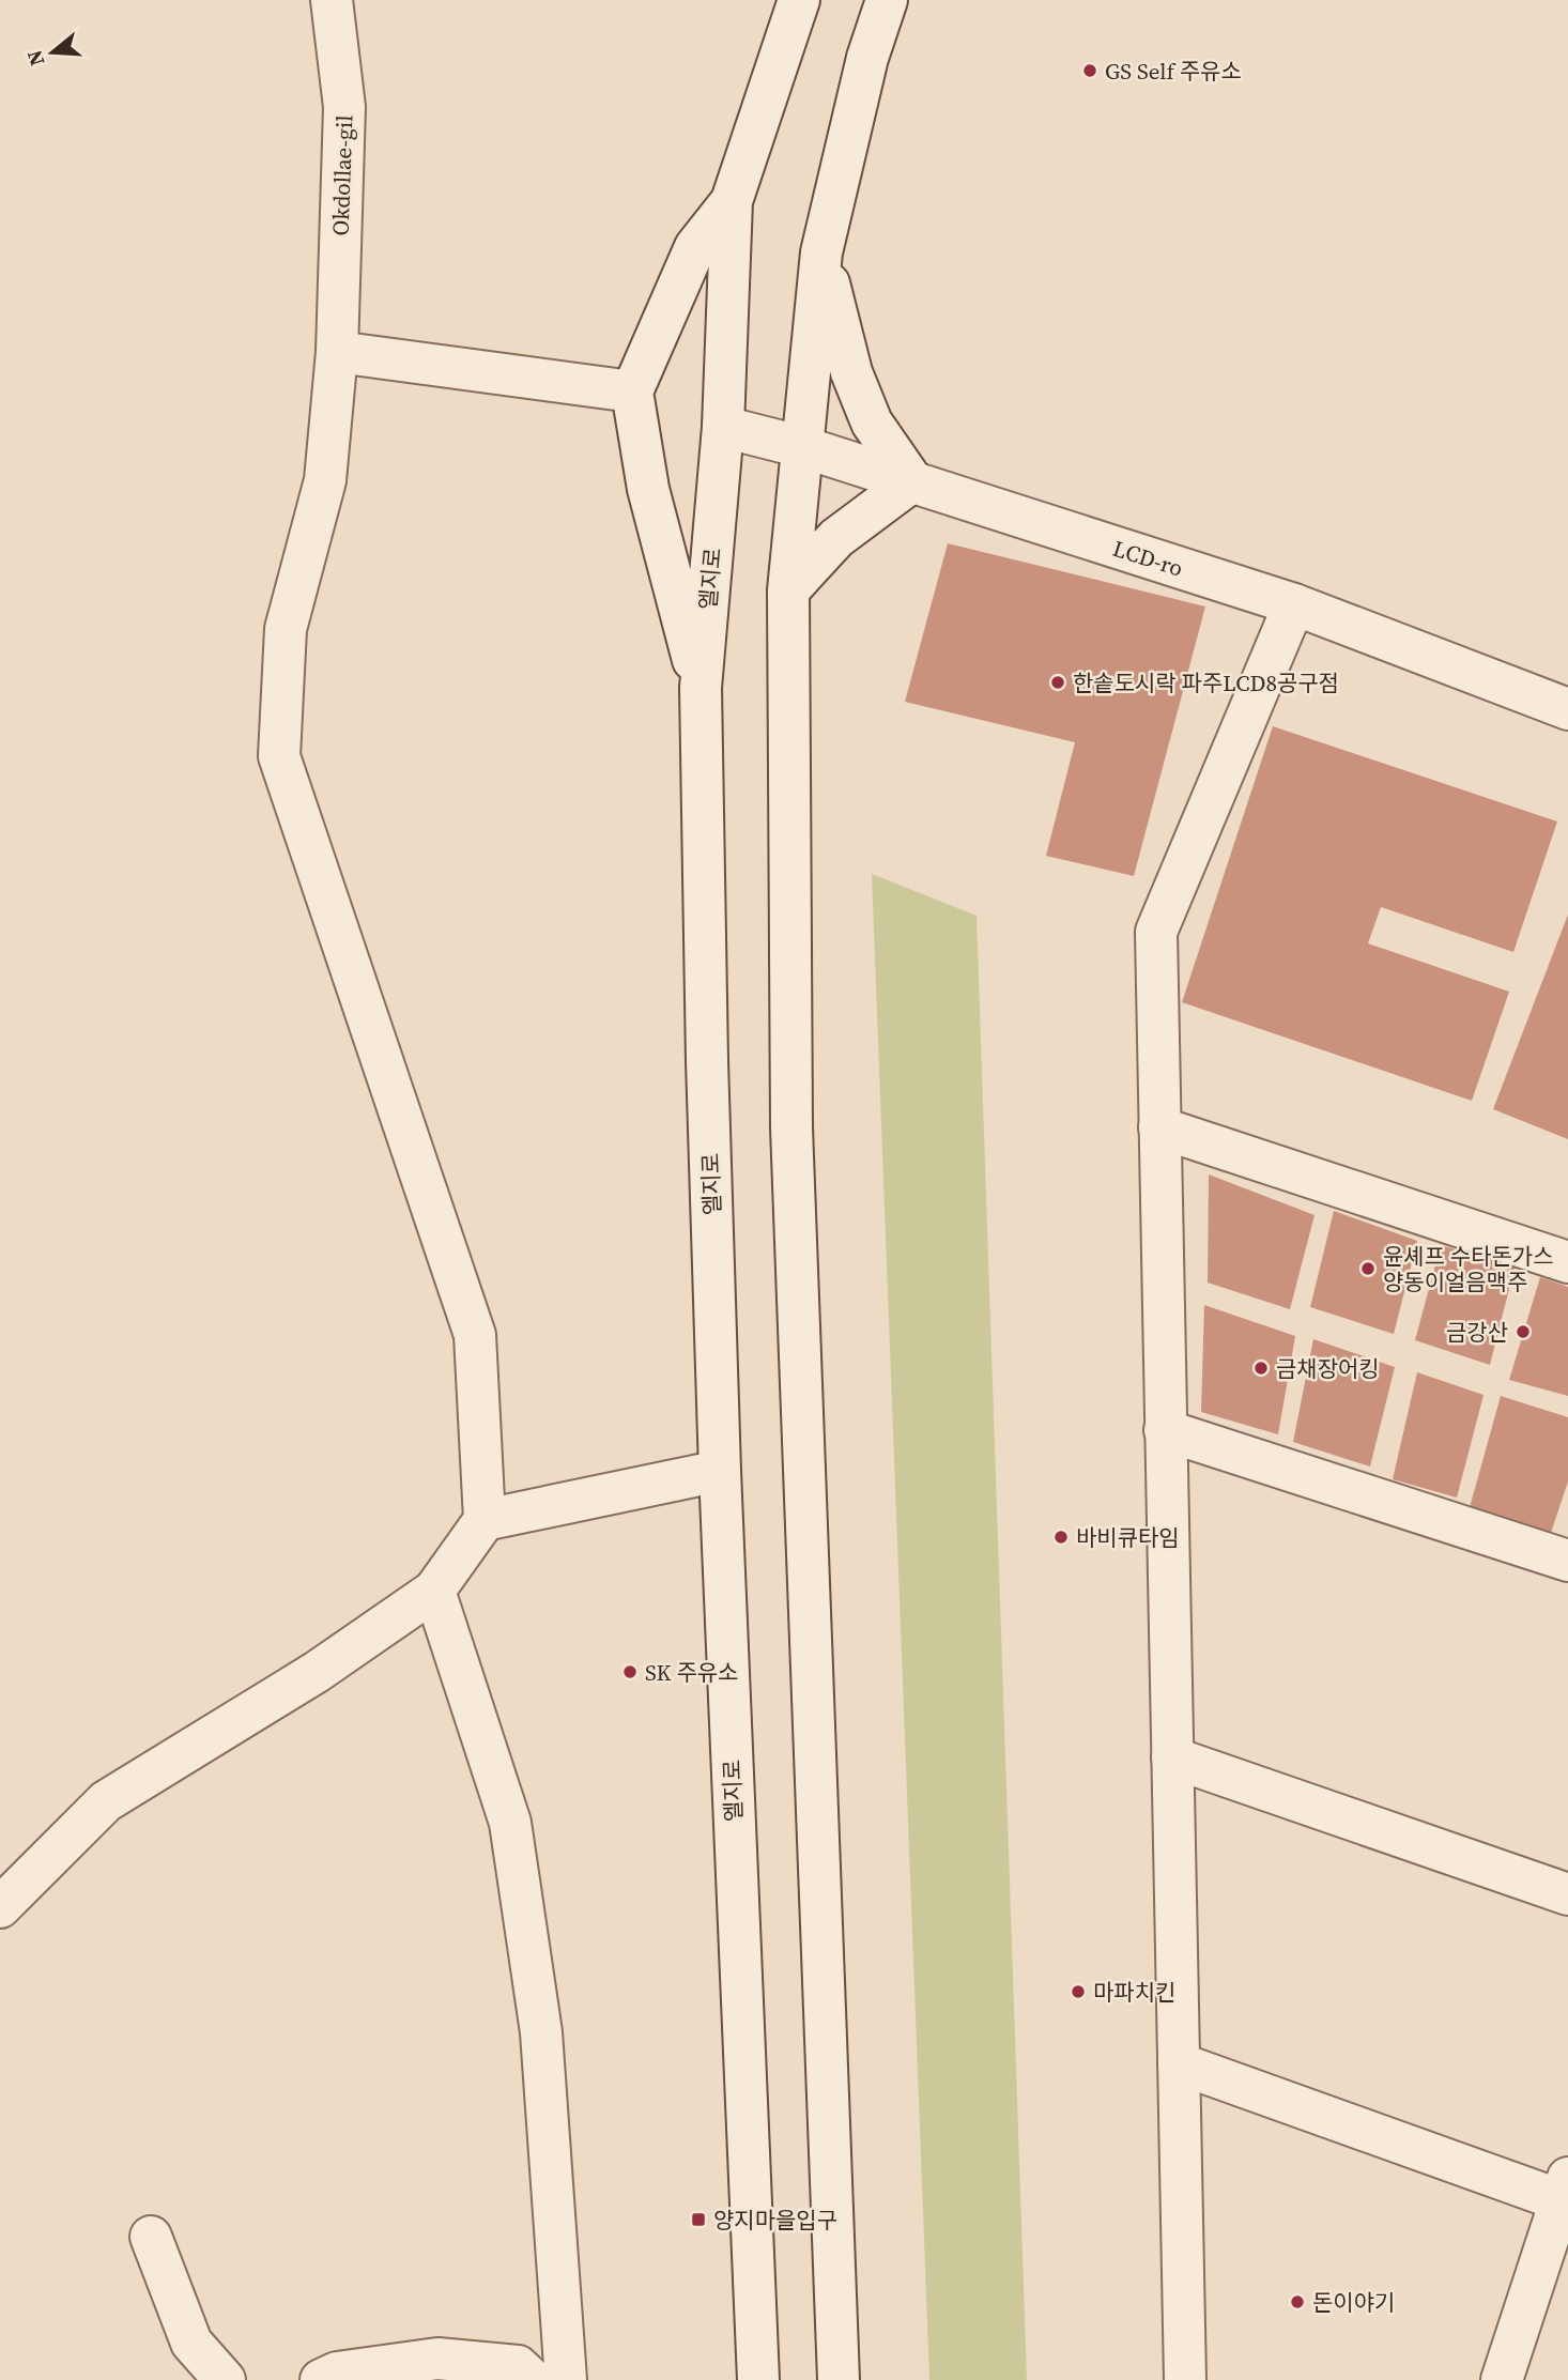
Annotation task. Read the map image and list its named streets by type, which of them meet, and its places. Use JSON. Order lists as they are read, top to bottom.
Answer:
{
  "streets": {
    "street": ["Okdollae-gil", "LCD-ro", "엘지로"]
  },
  "crossings": [
    ["LCD-ro", "엘지로"]
  ],
  "places": {
    "other": [
      "GS Self 주유소",
      "한솥도시락 파주LCD8공구점",
      "윤셰프 수타돈가스 양동이얼음맥주",
      "금강산",
      "금채장어킹",
      "바비큐타임",
      "SK 주유소",
      "마파치킨",
      "돈이야기"
    ],
    "transit": ["양지마을입구"]
  },
  "north": "left"
}
